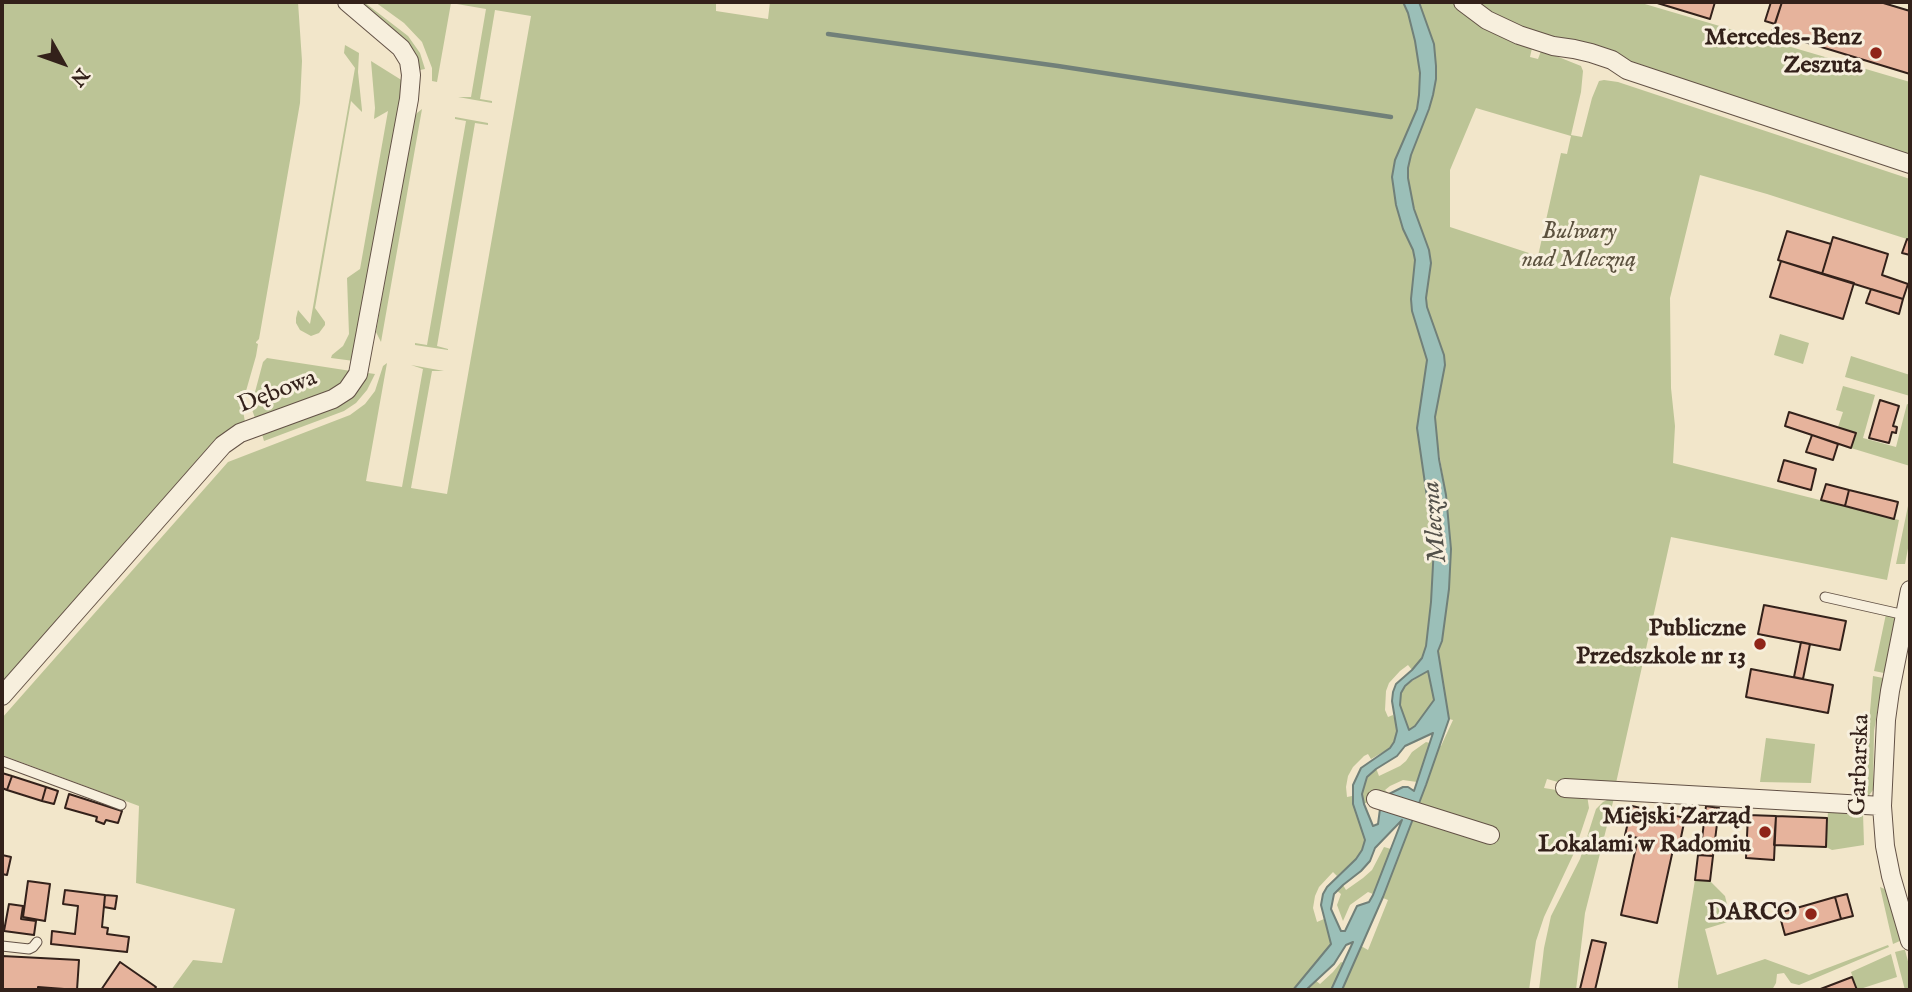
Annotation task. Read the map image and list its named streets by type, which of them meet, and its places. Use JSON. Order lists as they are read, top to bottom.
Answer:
{
  "streets": {
    "street": ["Dębowa", "Garbarska"]
  },
  "water": ["Mleczna"],
  "parks": ["Bulwary nad Mleczną"],
  "places": [
    "Mercedes-Benz Zeszuta",
    "Publiczne Przedszkole nr 13",
    "Miejski Zarząd Lokalami w Radomiu",
    "DARCO"
  ],
  "north": "bottom right"
}
